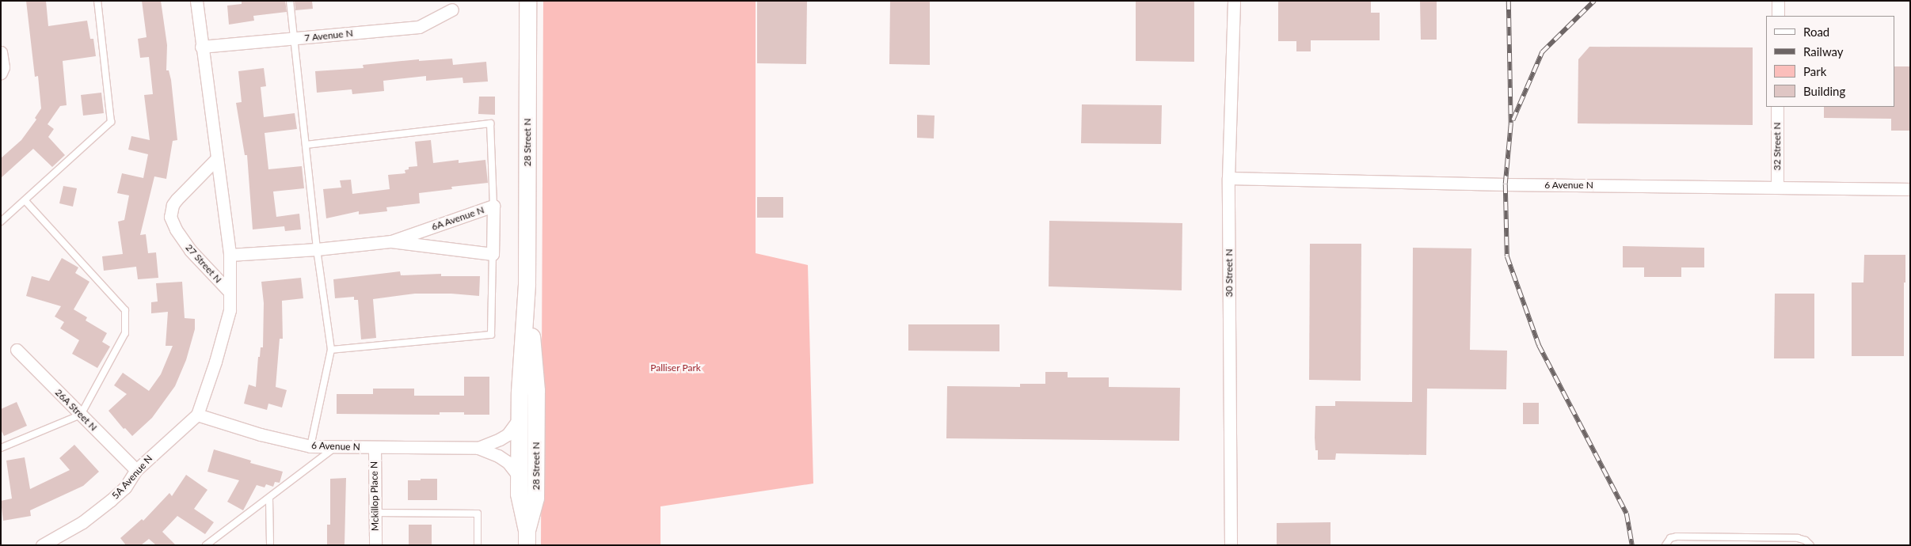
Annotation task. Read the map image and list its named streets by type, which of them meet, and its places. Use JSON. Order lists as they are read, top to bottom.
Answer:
{
  "streets": {
    "main road": ["28 Street N"],
    "street": [
      "7 Avenue N",
      "32 Street N",
      "6 Avenue N",
      "6A Avenue N",
      "27 Street N",
      "30 Street N",
      "26A Street N",
      "5A Avenue N",
      "Mckillop Place N"
    ]
  },
  "crossings": [
    ["7 Avenue N", "27 Street N"],
    ["28 Street N", "6 Avenue N"],
    ["32 Street N", "6 Avenue N"],
    ["6 Avenue N", "27 Street N"],
    ["6 Avenue N", "30 Street N"],
    ["6 Avenue N", "5A Avenue N"],
    ["6 Avenue N", "Mckillop Place N"],
    ["6A Avenue N", "27 Street N"],
    ["27 Street N", "5A Avenue N"],
    ["26A Street N", "5A Avenue N"]
  ],
  "parks": ["Palliser Park"],
  "legend": [
    "Road",
    "Railway",
    "Park",
    "Building"
  ]
}
